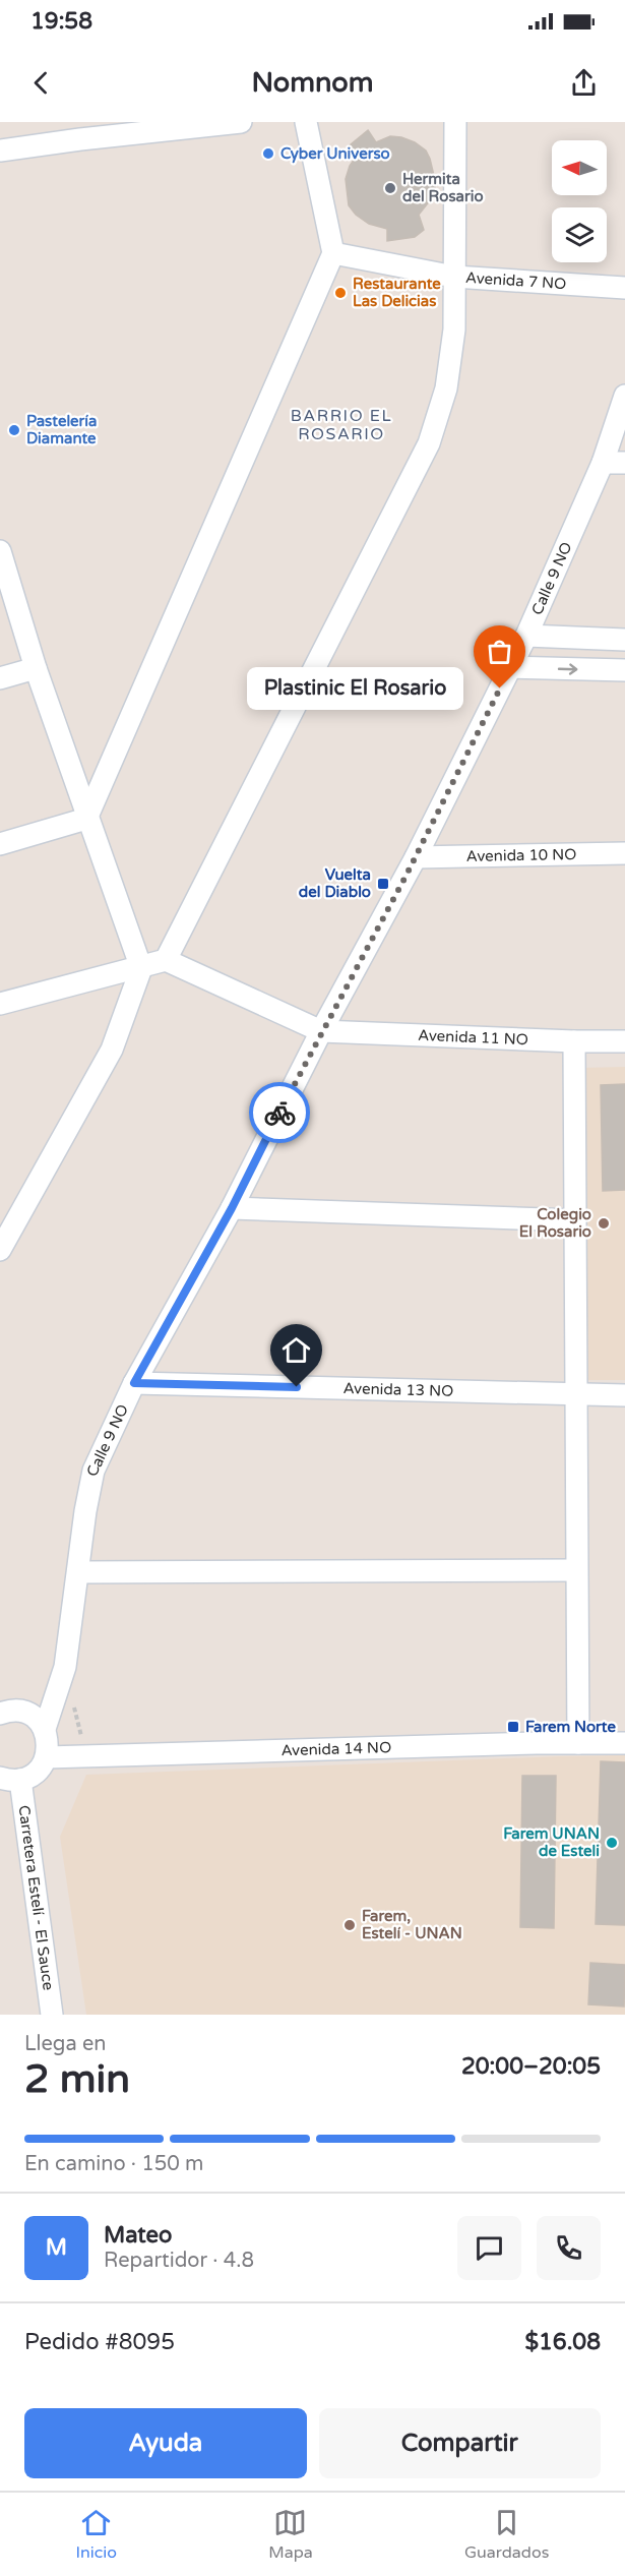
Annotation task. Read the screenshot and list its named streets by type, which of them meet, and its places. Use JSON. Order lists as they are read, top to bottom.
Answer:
{
  "streets": {
    "street": [
      "Avenida 7 NO",
      "Calle 9 NO",
      "Avenida 10 NO",
      "Avenida 11 NO",
      "Avenida 13 NO",
      "Avenida 14 NO",
      "Carretera Estelí - El Sauce"
    ]
  },
  "crossings": [
    ["Calle 9 NO", "Avenida 10 NO"],
    ["Calle 9 NO", "Avenida 11 NO"],
    ["Calle 9 NO", "Avenida 13 NO"]
  ],
  "districts": ["BARRIO EL ROSARIO"],
  "places": {
    "other": [
      "Cyber Universo",
      "Hermita del Rosario",
      "Restaurante Las Delicias",
      "Pastelería Diamante",
      "Plastinic El Rosario",
      "Colegio El Rosario",
      "Farem UNAN de Esteli",
      "Farem, Estelí - UNAN"
    ],
    "transit": ["Vuelta del Diablo", "Farem Norte"]
  },
  "north": "left",
  "page": {
    "status": "19:58",
    "header": "Nomnom",
    "bubble": "Plastinic El Rosario",
    "heading": ["2 min", "Llega en", "20:00–20:05"],
    "panel": [
      "Mateo",
      "Repartidor · 4.8",
      "Pedido #8095",
      "$16.08"
    ],
    "bar": "En camino · 150 m",
    "round": "M",
    "buttons": ["Ayuda", "Compartir"],
    "tabs": ["Inicio", "Mapa", "Guardados"]
  }
}
